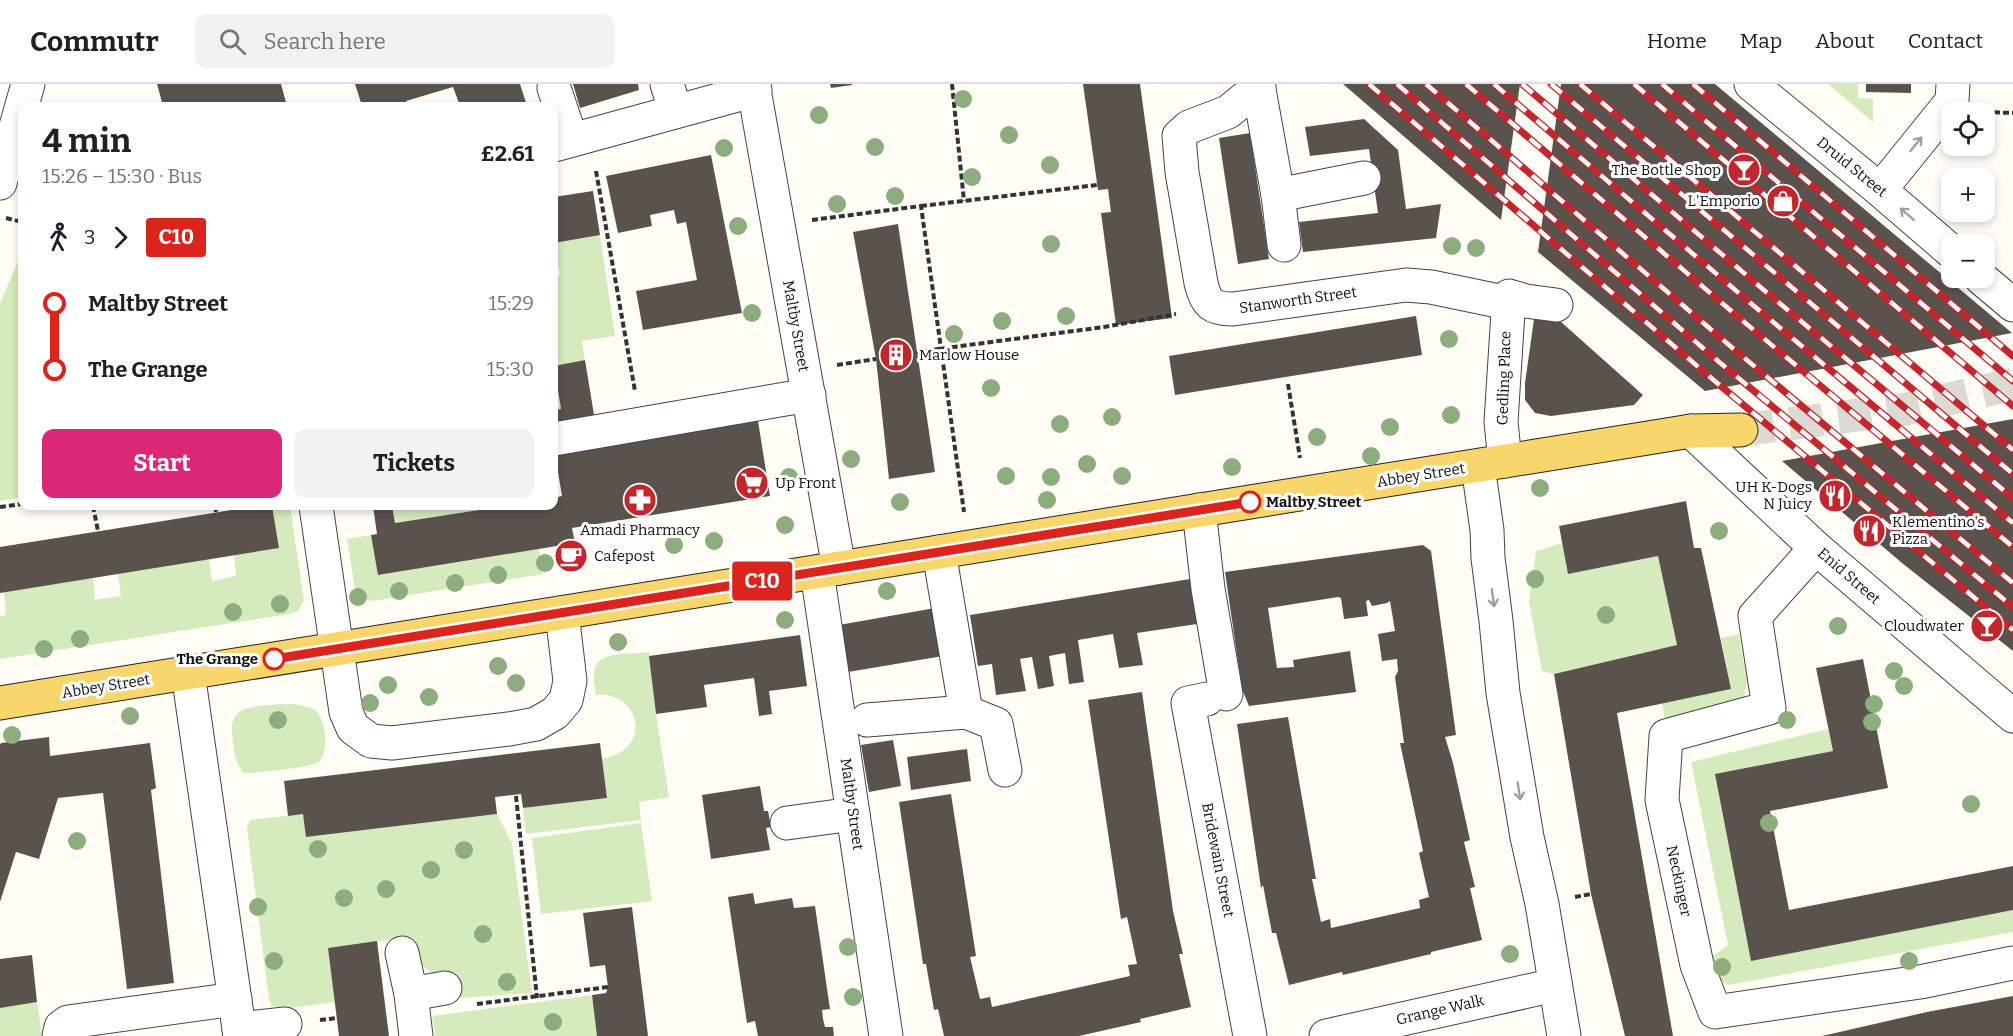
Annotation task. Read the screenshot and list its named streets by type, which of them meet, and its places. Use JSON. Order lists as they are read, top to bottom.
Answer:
{
  "streets": {
    "main road": ["Abbey Street"],
    "street": [
      "Druid Street",
      "Stanworth Street",
      "Maltby Street",
      "Gedling Place",
      "Enid Street",
      "Bridewain Street",
      "Neckinger",
      "Grange Walk"
    ]
  },
  "crossings": [
    ["Stanworth Street", "Gedling Place"],
    ["Maltby Street", "Abbey Street"],
    ["Gedling Place", "Abbey Street"],
    ["Abbey Street", "Enid Street"],
    ["Abbey Street", "Bridewain Street"],
    ["Enid Street", "Neckinger"]
  ],
  "places": {
    "bar": ["The Bottle Shop", "Cloudwater"],
    "shop": ["L'Emporio"],
    "building": ["Marlow House"],
    "supermarket": ["Up Front"],
    "restaurant": ["UH K-Dogs N Juicy", "Klementino's Pizza"],
    "pharmacy": ["Amadi Pharmacy"],
    "other": ["Maltby Street", "The Grange"],
    "cafe": ["Cafepost"]
  },
  "lines": ["bus line C10"],
  "page": {
    "header": "Commutr",
    "search": "Search here",
    "nav": [
      "Home",
      "Map",
      "About",
      "Contact"
    ],
    "on_map": "C10",
    "map_buttons": ["+", "−"],
    "heading": ["4 min", "15:26 – 15:30 · Bus", "£2.61"],
    "legs": ["3", "C10"],
    "list": [
      {
        "name": "Maltby Street",
        "value": "15:29"
      },
      {
        "name": "The Grange",
        "value": "15:30"
      }
    ],
    "buttons": ["Start", "Tickets"]
  }
}
